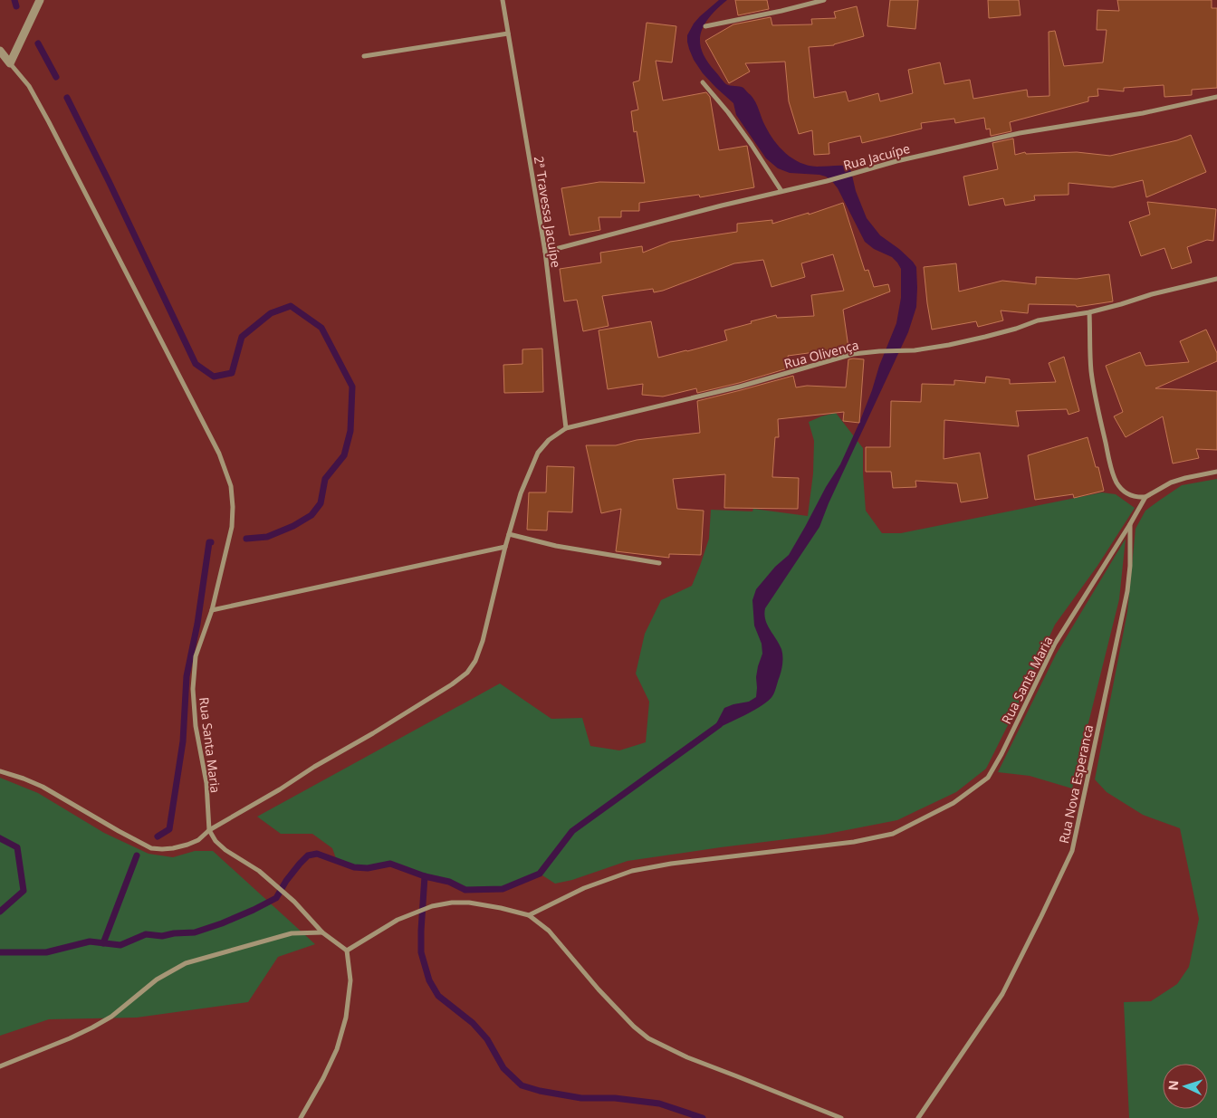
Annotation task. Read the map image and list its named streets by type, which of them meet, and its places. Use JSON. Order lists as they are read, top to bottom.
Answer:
{
  "streets": {
    "street": [
      "Rua Jacuípe",
      "2ª Travessa Jacuípe",
      "Rua Olivença",
      "Rua Santa Maria",
      "Rua Nova Esperanca"
    ]
  },
  "crossings": [
    ["Rua Jacuípe", "2ª Travessa Jacuípe"],
    ["2ª Travessa Jacuípe", "Rua Olivença"],
    ["Rua Olivença", "Rua Santa Maria"],
    ["Rua Santa Maria", "Rua Nova Esperanca"]
  ],
  "north": "left"
}
